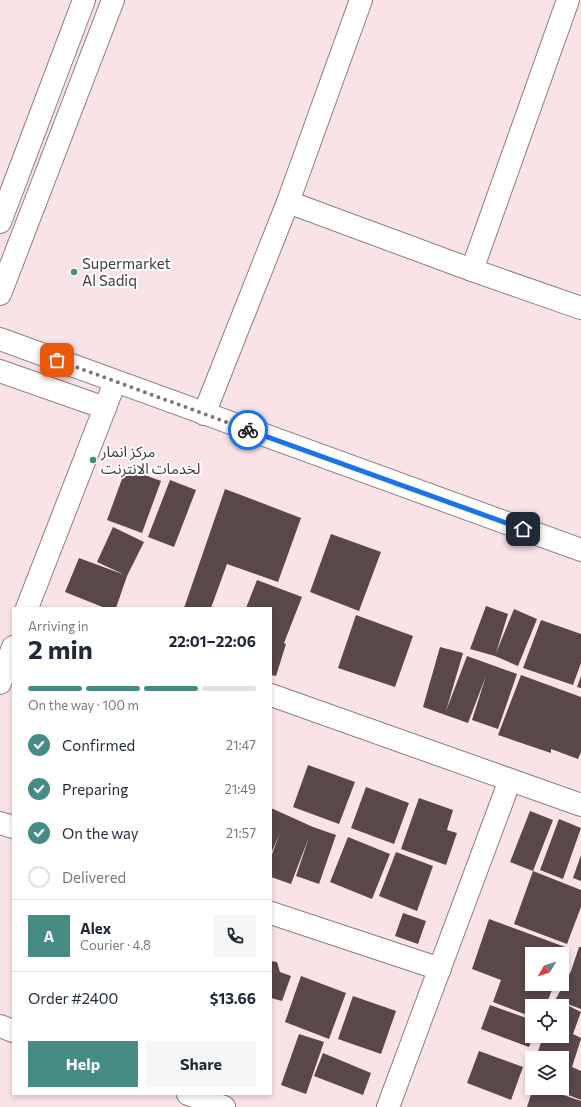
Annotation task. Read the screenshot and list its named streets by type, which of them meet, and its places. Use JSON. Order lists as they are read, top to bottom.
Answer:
{
  "places": ["Supermarket Al Sadiq", "مركز انمار لخدمات الانترنت"],
  "north": "bottom left",
  "page": {
    "heading": ["2 min", "Arriving in", "22:01–22:06"],
    "panel": [
      "Alex",
      "Courier · 4.8",
      "Order #2400",
      "$13.66"
    ],
    "bar": "On the way · 100 m",
    "list": [
      ["Confirmed", "21:47"],
      ["Preparing", "21:49"],
      ["On the way", "21:57"],
      "Delivered"
    ],
    "round": "A",
    "buttons": ["Help", "Share"]
  }
}
